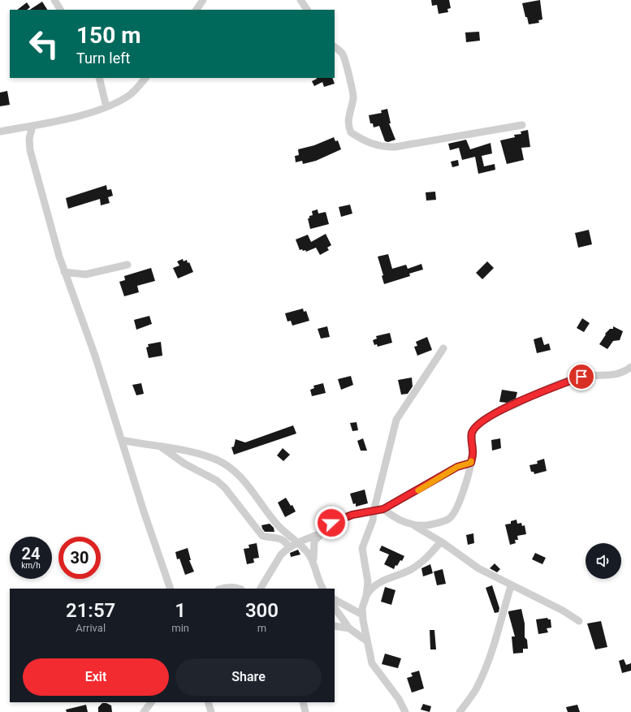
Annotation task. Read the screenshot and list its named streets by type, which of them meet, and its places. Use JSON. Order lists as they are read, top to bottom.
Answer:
{
  "page": {
    "turn": ["150 m", "Turn left"],
    "speed": "24 km/h",
    "limit": "30",
    "eta": [
      "21:57",
      "Arrival",
      "1",
      "min",
      "300",
      "m"
    ],
    "buttons": ["Exit", "Share"]
  }
}
